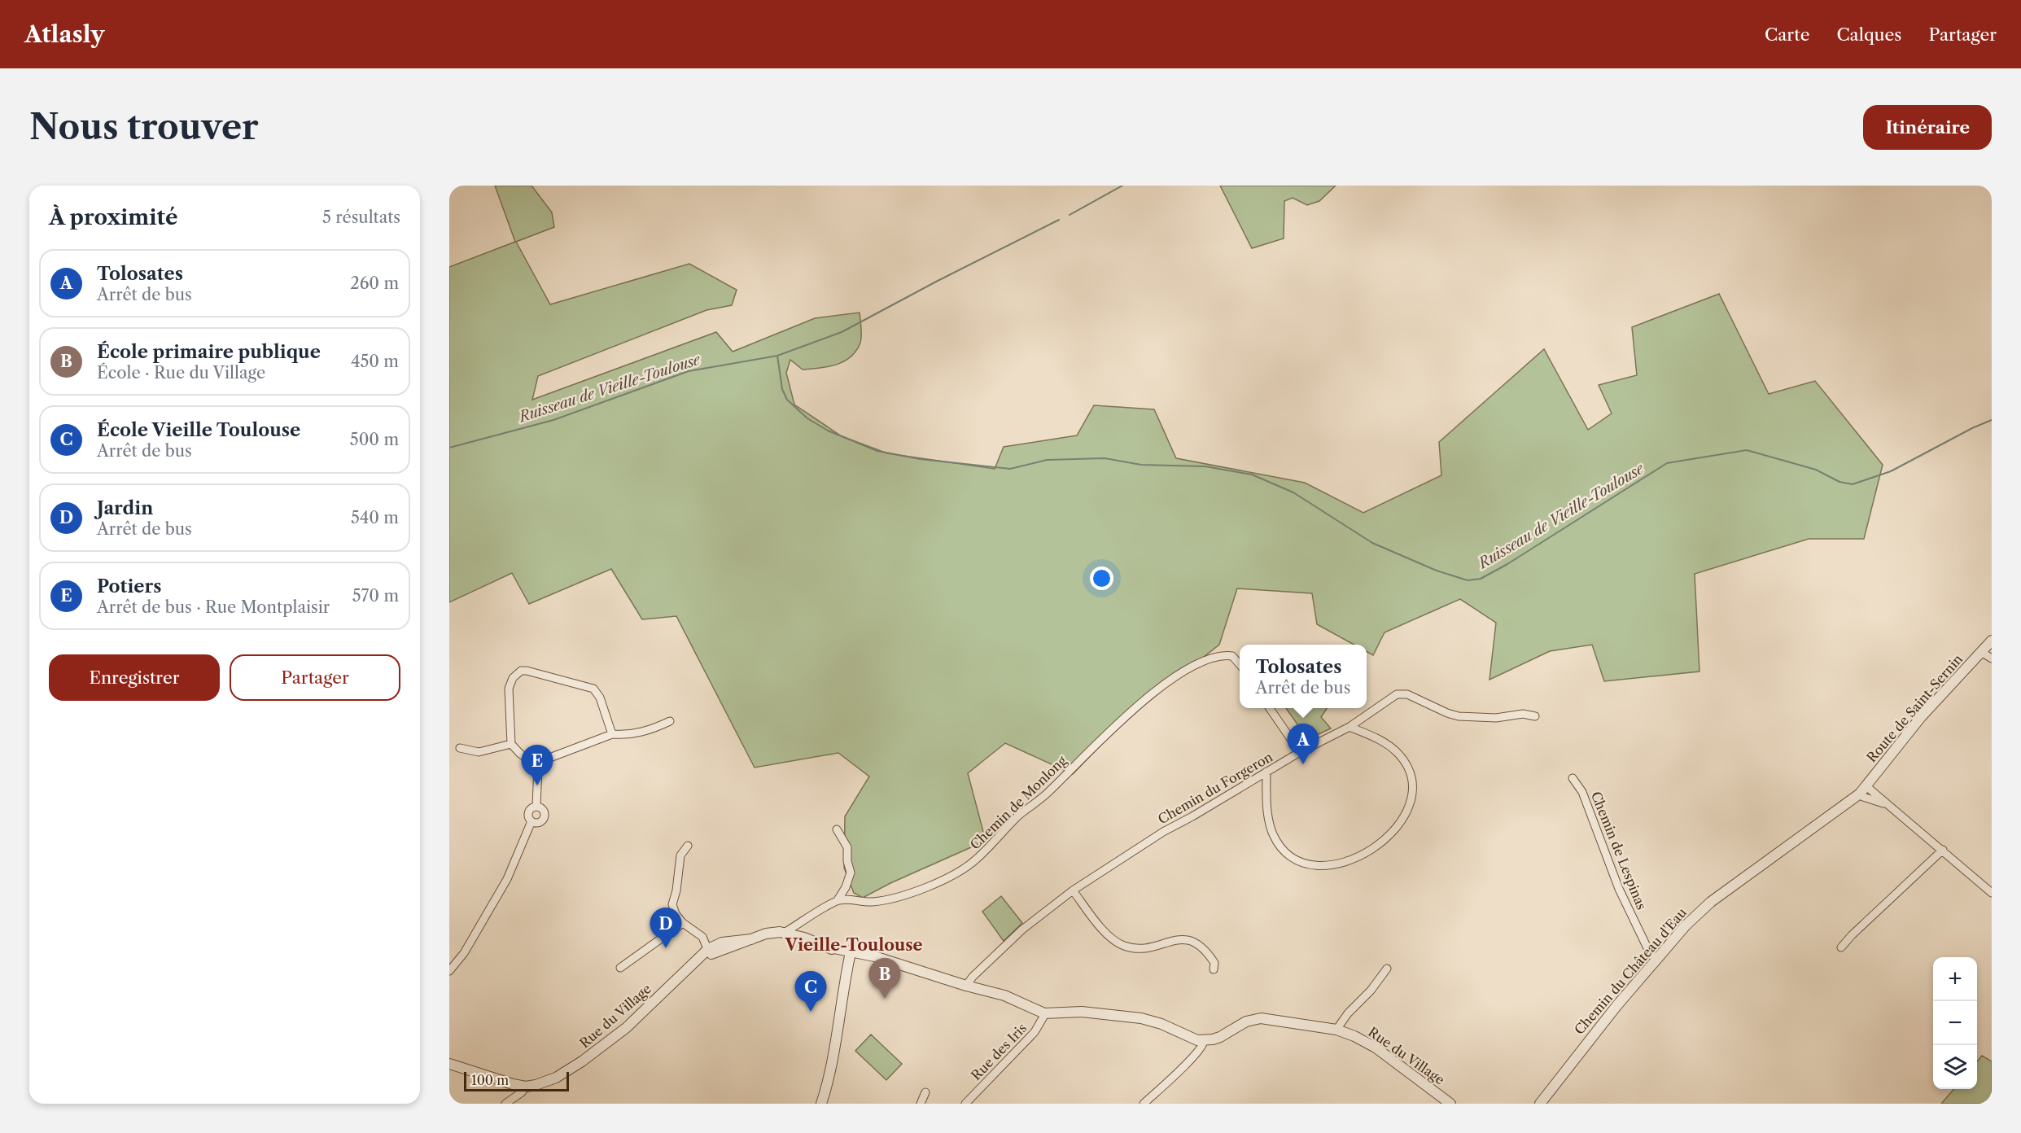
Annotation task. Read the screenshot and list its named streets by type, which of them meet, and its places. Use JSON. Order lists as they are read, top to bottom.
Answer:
{
  "streets": {
    "street": [
      "Route de Saint-Sernin",
      "Chemin du Forgeron",
      "Chemin de Monlong",
      "Chemin de Lespinas",
      "Chemin du Château d'Eau",
      "Rue du Village",
      "Rue des Iris"
    ]
  },
  "crossings": [
    ["Route de Saint-Sernin", "Chemin du Château d'Eau"],
    ["Chemin du Forgeron", "Rue du Village"],
    ["Chemin de Lespinas", "Chemin du Château d'Eau"],
    ["Rue du Village", "Rue des Iris"]
  ],
  "districts": ["Vieille-Toulouse"],
  "water": ["Ruisseau de Vieille-Toulouse"],
  "scale_bar": "100 m",
  "page": {
    "header": "Atlasly",
    "nav": ["Carte", "Calques", "Partager"],
    "buttons": [
      "Itinéraire",
      ["Enregistrer", "Partager"]
    ],
    "title": "Nous trouver",
    "heading": ["À proximité", "5 résultats"],
    "list": [
      {
        "mark": "A",
        "name": "Tolosates",
        "note": "Arrêt de bus",
        "value": "260 m"
      },
      {
        "mark": "B",
        "name": "École primaire publique",
        "note": "École · Rue du Village",
        "value": "450 m"
      },
      {
        "mark": "C",
        "name": "École Vieille Toulouse",
        "note": "Arrêt de bus",
        "value": "500 m"
      },
      {
        "mark": "D",
        "name": "Jardin",
        "note": "Arrêt de bus",
        "value": "540 m"
      },
      {
        "mark": "E",
        "name": "Potiers",
        "note": "Arrêt de bus · Rue Montplaisir",
        "value": "570 m"
      }
    ],
    "popup": ["Tolosates", "Arrêt de bus"],
    "pins": [
      "A",
      "E",
      "D",
      "B",
      "C"
    ],
    "map_buttons": ["+", "−"],
    "scale": "100 m"
  }
}
